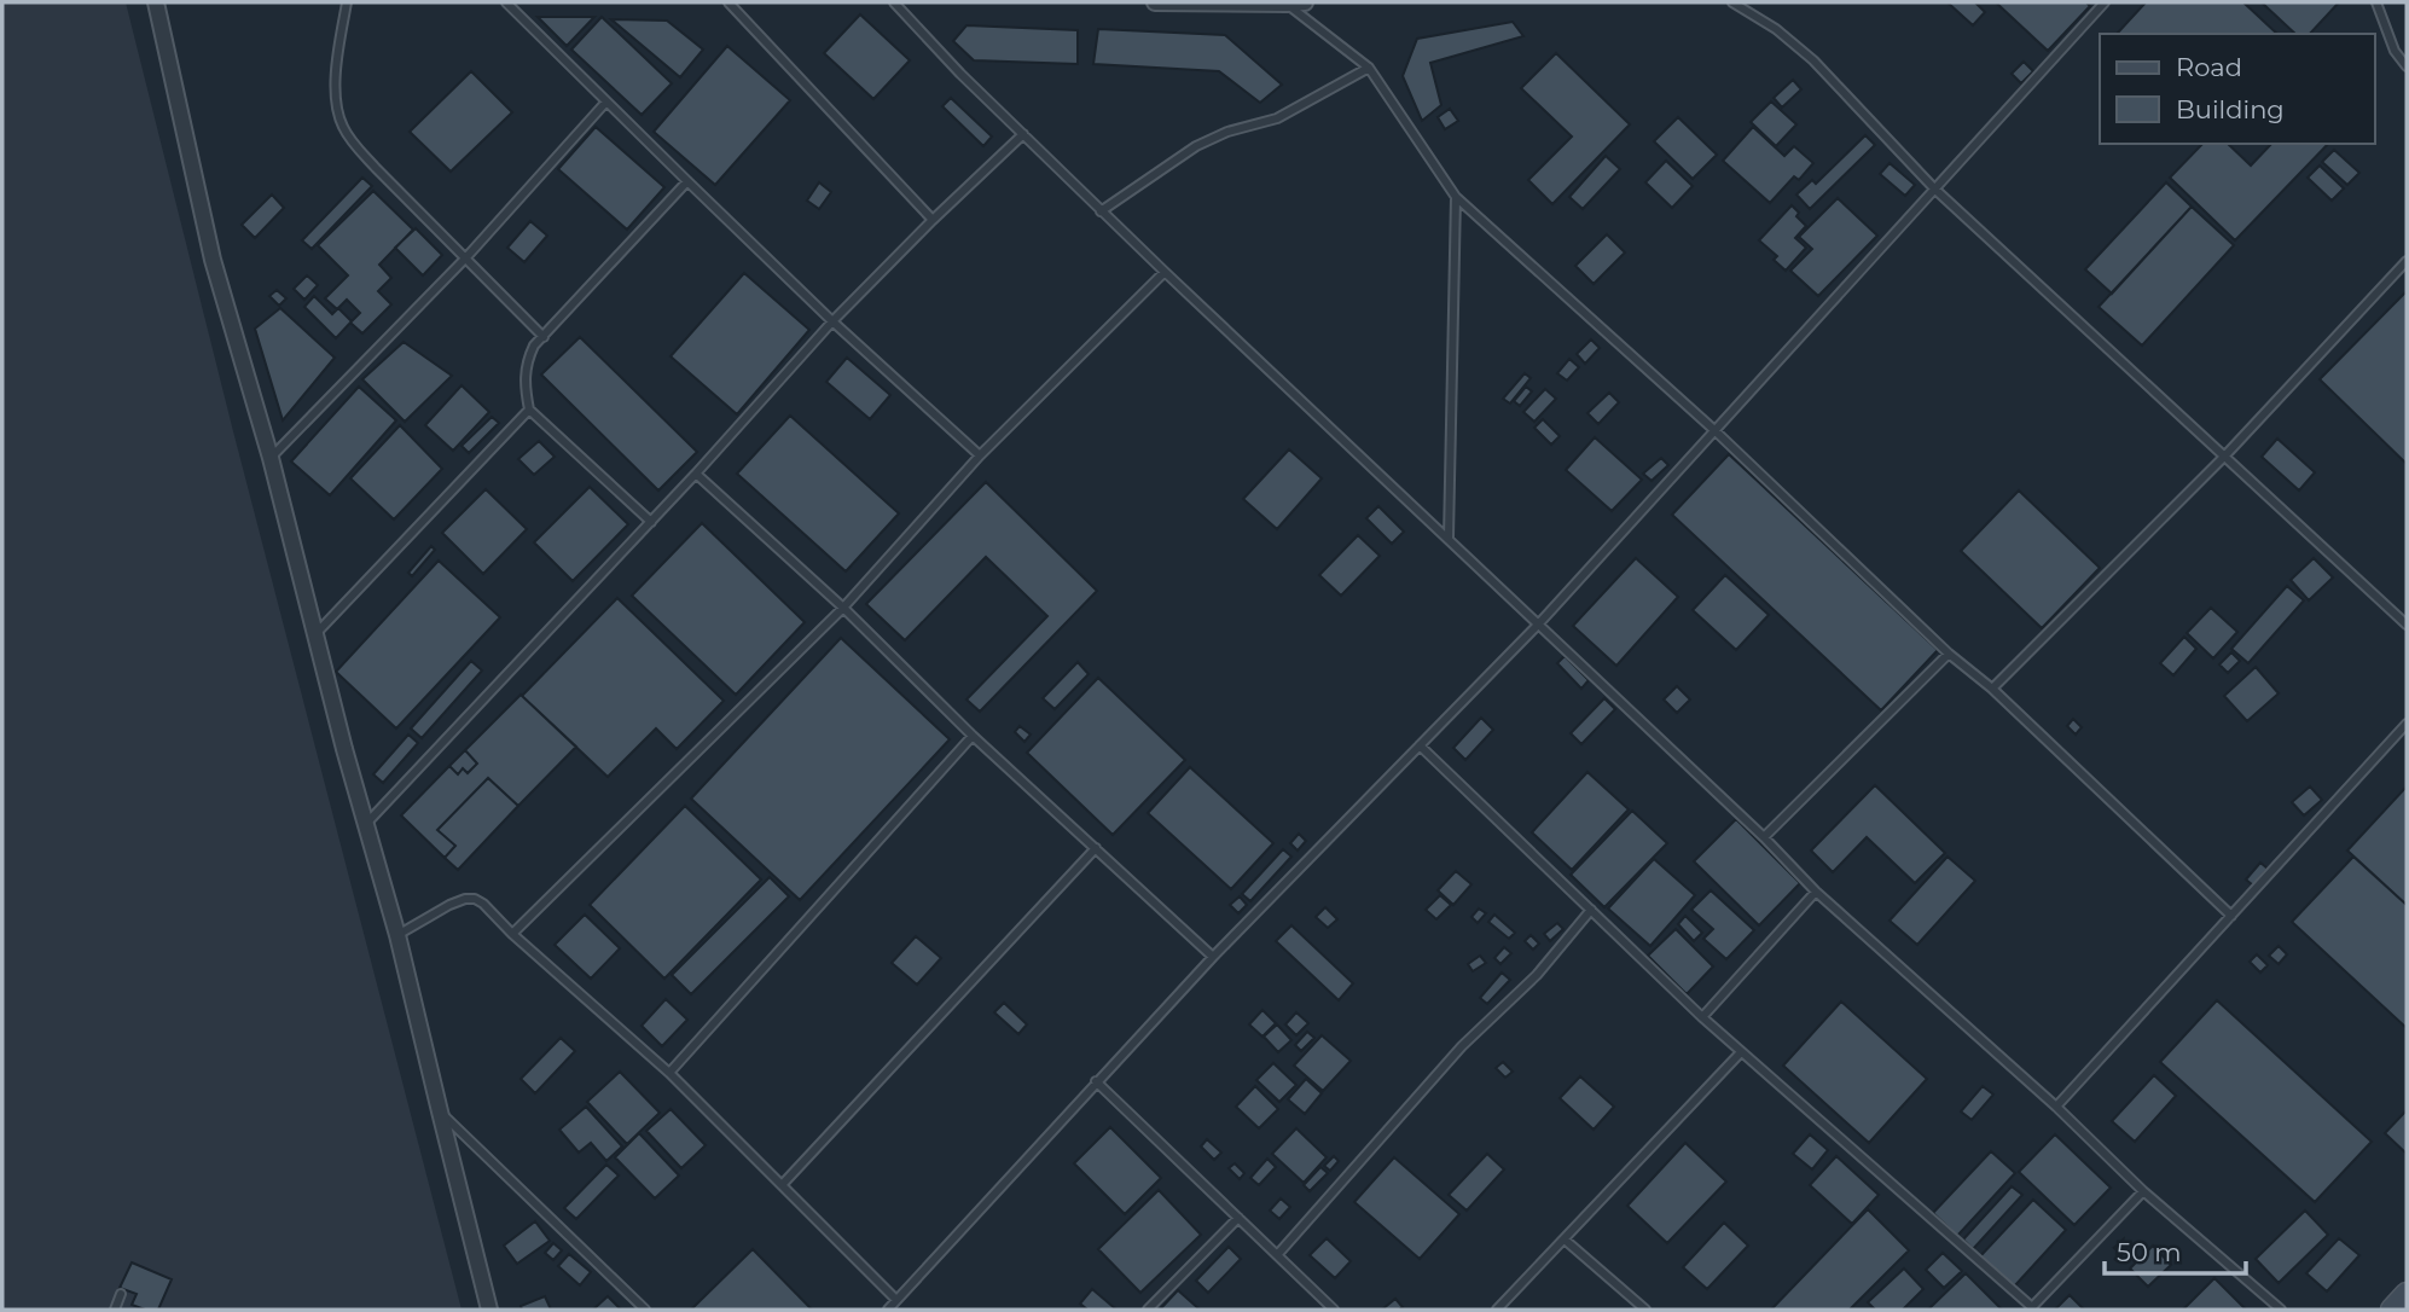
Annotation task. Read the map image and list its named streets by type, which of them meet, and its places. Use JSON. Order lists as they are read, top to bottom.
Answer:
{
  "legend": ["Road", "Building"],
  "scale_bar": "50 m"
}
